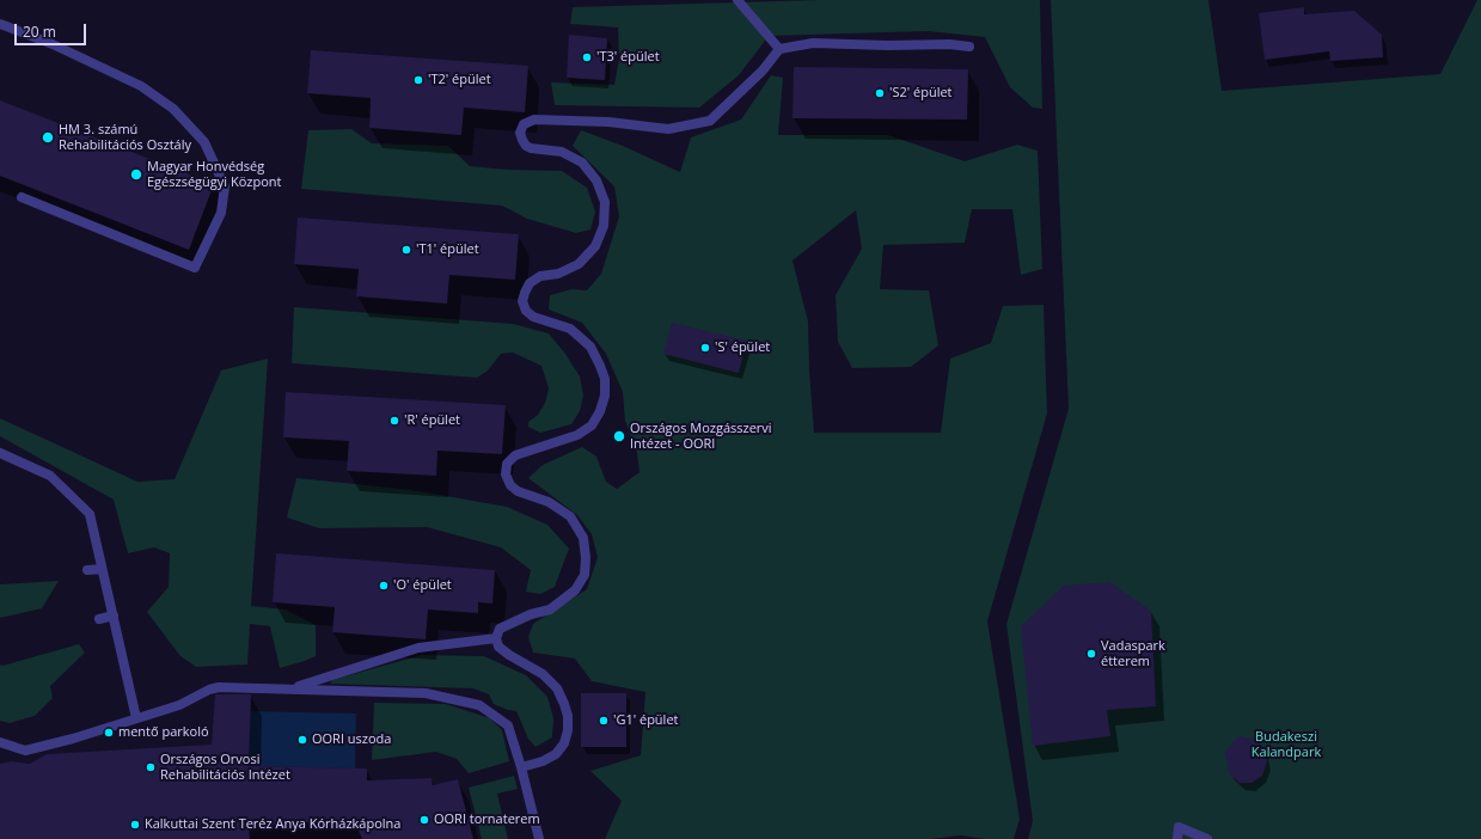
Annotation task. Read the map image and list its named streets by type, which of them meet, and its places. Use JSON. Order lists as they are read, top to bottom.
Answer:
{
  "parks": ["Budakeszi Kalandpark"],
  "places": [
    "'T3' épület",
    "'T2' épület",
    "'S2' épület",
    "HM 3. számú Rehabilitációs Osztály",
    "Magyar Honvédség Egészségügyi Központ",
    "'T1' épület",
    "'S' épület",
    "'R' épület",
    "Országos Mozgásszervi Intézet - OORI",
    "'O' épület",
    "Vadaspark étterem",
    "'G1' épület",
    "mentő parkoló",
    "OORI uszoda",
    "Országos Orvosi Rehabilitációs Intézet",
    "OORI tornaterem",
    "Kalkuttai Szent Teréz Anya Kórházkápolna"
  ],
  "scale_bar": "20 m"
}
